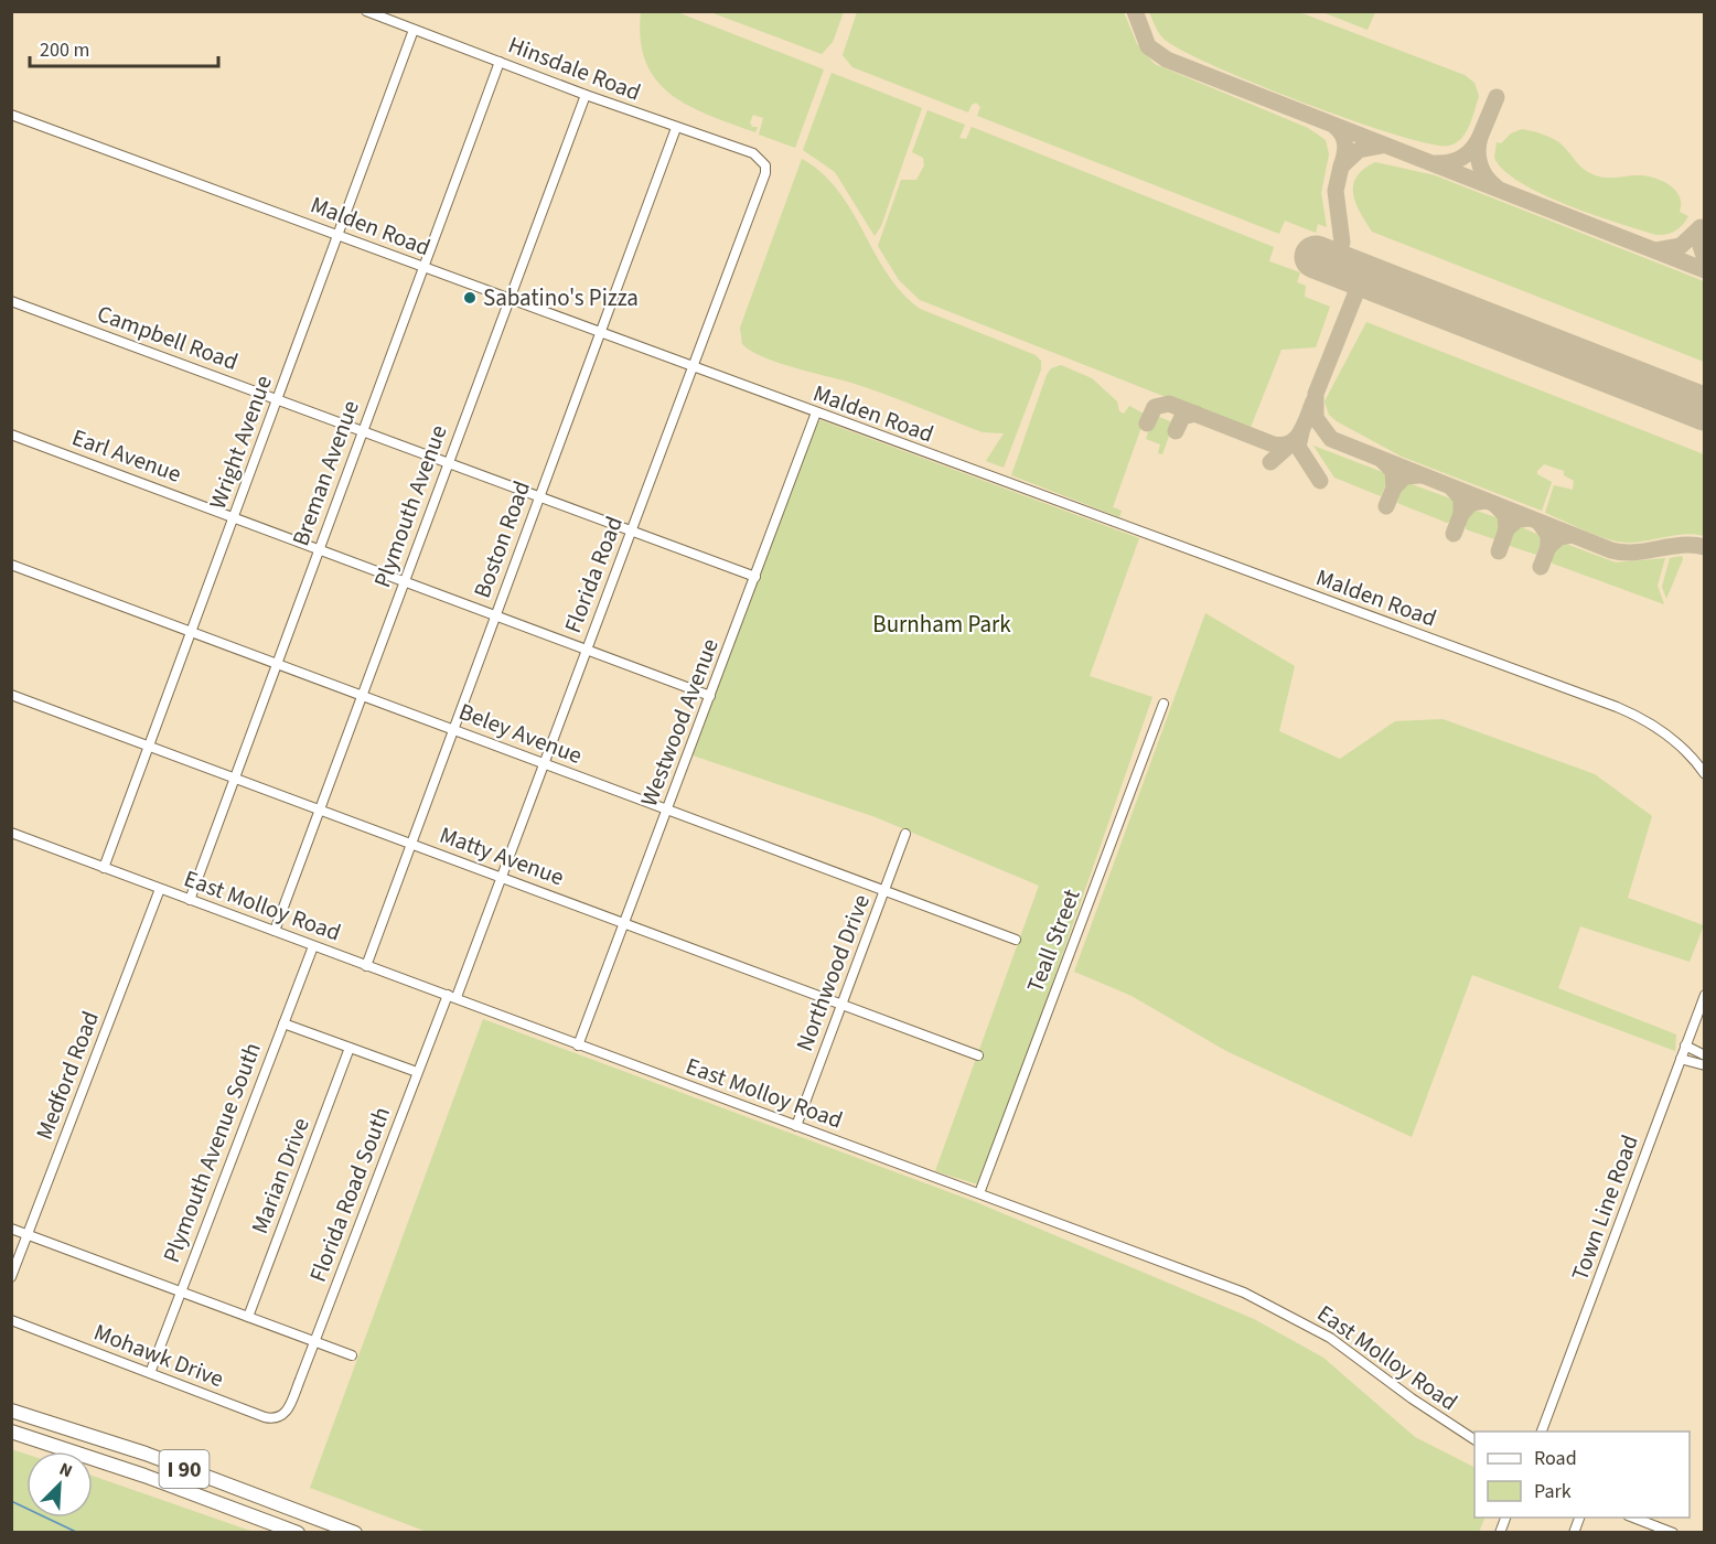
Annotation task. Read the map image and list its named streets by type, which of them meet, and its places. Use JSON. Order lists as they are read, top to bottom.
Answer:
{
  "streets": {
    "highway": ["I 90"],
    "street": [
      "Hinsdale Road",
      "Malden Road",
      "Campbell Road",
      "Wright Avenue",
      "Earl Avenue",
      "Breman Avenue",
      "Plymouth Avenue",
      "Boston Road",
      "Florida Road",
      "Westwood Avenue",
      "Beley Avenue",
      "Matty Avenue",
      "East Molloy Road",
      "Teall Street",
      "Northwood Drive",
      "Medford Road",
      "Plymouth Avenue South",
      "Marian Drive",
      "Florida Road South",
      "Town Line Road",
      "Mohawk Drive"
    ]
  },
  "crossings": [
    ["Hinsdale Road", "Wright Avenue"],
    ["Hinsdale Road", "Breman Avenue"],
    ["Hinsdale Road", "Plymouth Avenue"],
    ["Hinsdale Road", "Boston Road"],
    ["Hinsdale Road", "Florida Road"],
    ["Malden Road", "Wright Avenue"],
    ["Malden Road", "Breman Avenue"],
    ["Malden Road", "Plymouth Avenue"],
    ["Malden Road", "Boston Road"],
    ["Malden Road", "Florida Road"],
    ["Malden Road", "Westwood Avenue"],
    ["Campbell Road", "Wright Avenue"],
    ["Campbell Road", "Breman Avenue"],
    ["Campbell Road", "Plymouth Avenue"],
    ["Campbell Road", "Boston Road"],
    ["Campbell Road", "Florida Road"],
    ["Campbell Road", "Westwood Avenue"],
    ["Wright Avenue", "Earl Avenue"],
    ["Wright Avenue", "Beley Avenue"],
    ["Wright Avenue", "Matty Avenue"],
    ["Wright Avenue", "East Molloy Road"],
    ["Earl Avenue", "Breman Avenue"],
    ["Earl Avenue", "Plymouth Avenue"],
    ["Earl Avenue", "Boston Road"],
    ["Earl Avenue", "Florida Road"],
    ["Earl Avenue", "Westwood Avenue"],
    ["Breman Avenue", "Beley Avenue"],
    ["Breman Avenue", "Matty Avenue"],
    ["Breman Avenue", "East Molloy Road"],
    ["Plymouth Avenue", "Beley Avenue"],
    ["Plymouth Avenue", "Matty Avenue"],
    ["Plymouth Avenue", "East Molloy Road"],
    ["Boston Road", "Beley Avenue"],
    ["Boston Road", "Matty Avenue"],
    ["Boston Road", "East Molloy Road"],
    ["Florida Road", "Beley Avenue"],
    ["Florida Road", "Matty Avenue"],
    ["Florida Road", "East Molloy Road"],
    ["Florida Road", "Florida Road South"],
    ["Westwood Avenue", "Beley Avenue"],
    ["Westwood Avenue", "Matty Avenue"],
    ["Westwood Avenue", "East Molloy Road"],
    ["Beley Avenue", "Northwood Drive"],
    ["Matty Avenue", "Northwood Drive"],
    ["East Molloy Road", "Teall Street"],
    ["East Molloy Road", "Northwood Drive"],
    ["East Molloy Road", "Medford Road"],
    ["East Molloy Road", "Plymouth Avenue South"],
    ["East Molloy Road", "Florida Road South"],
    ["Plymouth Avenue South", "Mohawk Drive"],
    ["Florida Road South", "Mohawk Drive"]
  ],
  "parks": ["Burnham Park"],
  "places": ["Sabatino's Pizza"],
  "legend": ["Road", "Park"],
  "scale_bar": "200 m",
  "north": "top right"
}
